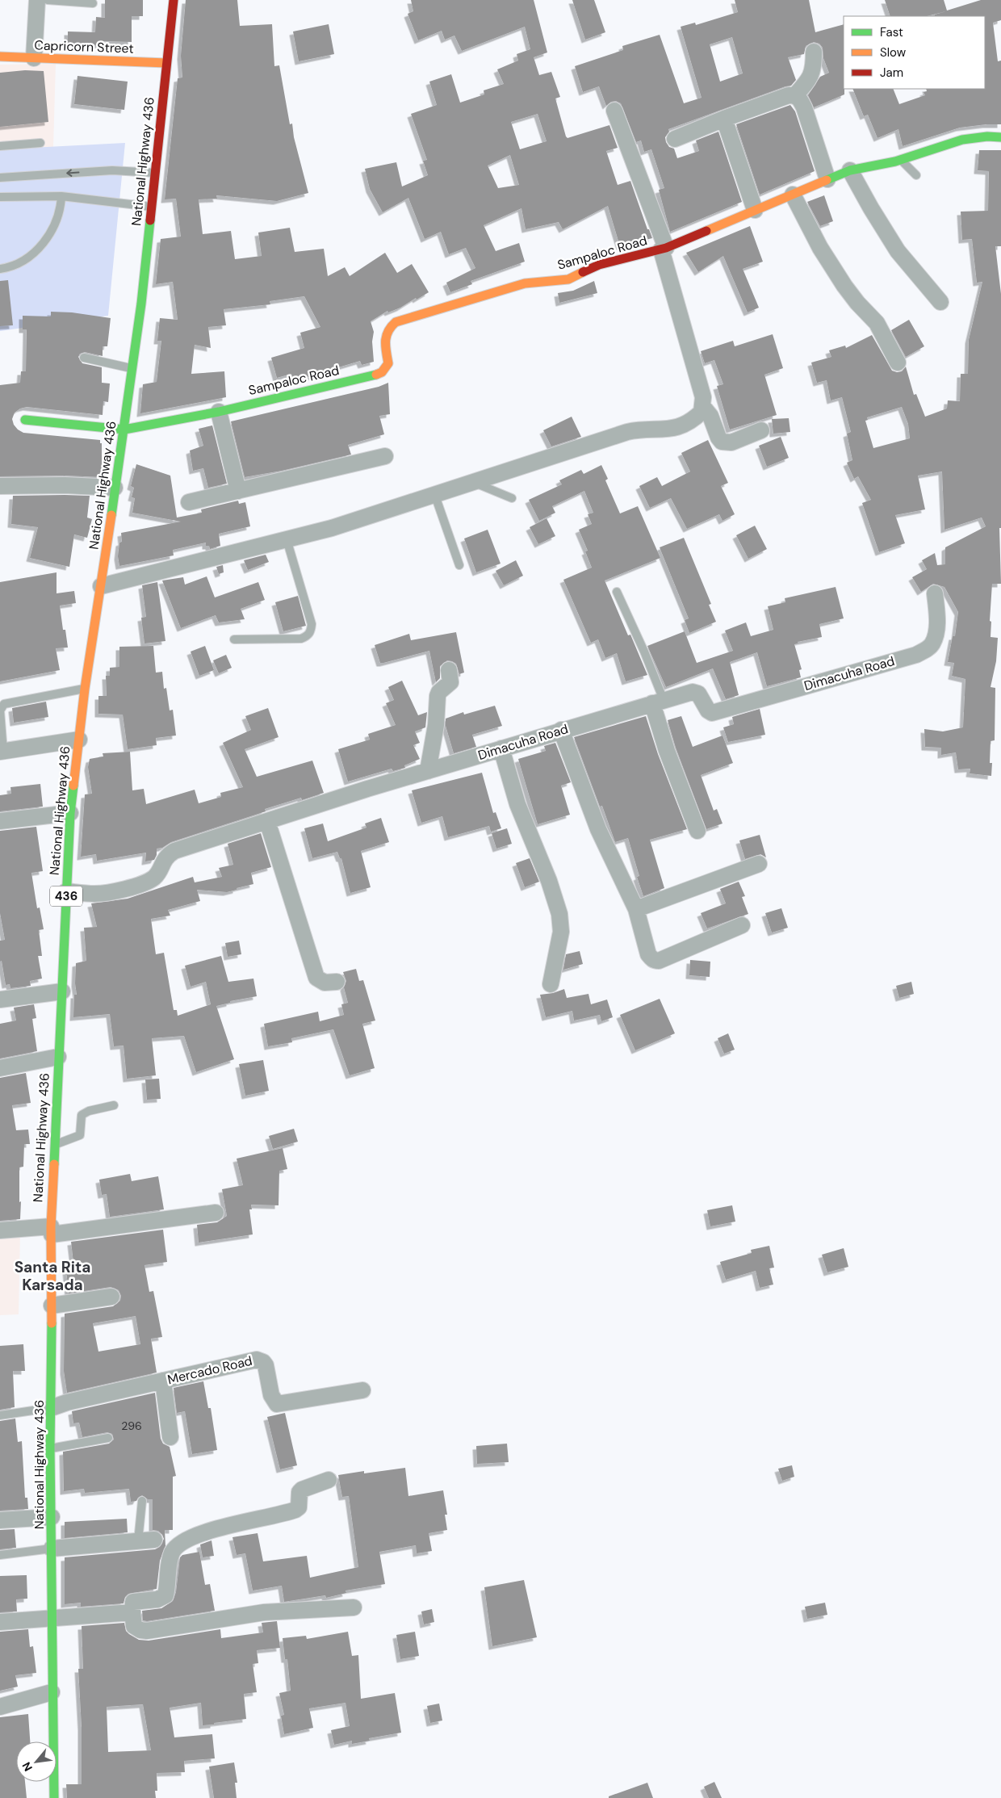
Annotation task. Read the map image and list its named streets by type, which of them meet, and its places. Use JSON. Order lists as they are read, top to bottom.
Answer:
{
  "streets": {
    "main road": [
      "Capricorn Street",
      "National Highway 436",
      "Sampaloc Road",
      "436"
    ],
    "street": ["Dimacuha Road", "Mercado Road"]
  },
  "crossings": [
    ["Capricorn Street", "National Highway 436"],
    ["National Highway 436", "Sampaloc Road"],
    ["National Highway 436", "Dimacuha Road"],
    ["National Highway 436", "Mercado Road"]
  ],
  "districts": ["Santa Rita Karsada"],
  "house_numbers": ["296"],
  "legend": ["Fast", "Slow", "Jam"],
  "north": "bottom left"
}
